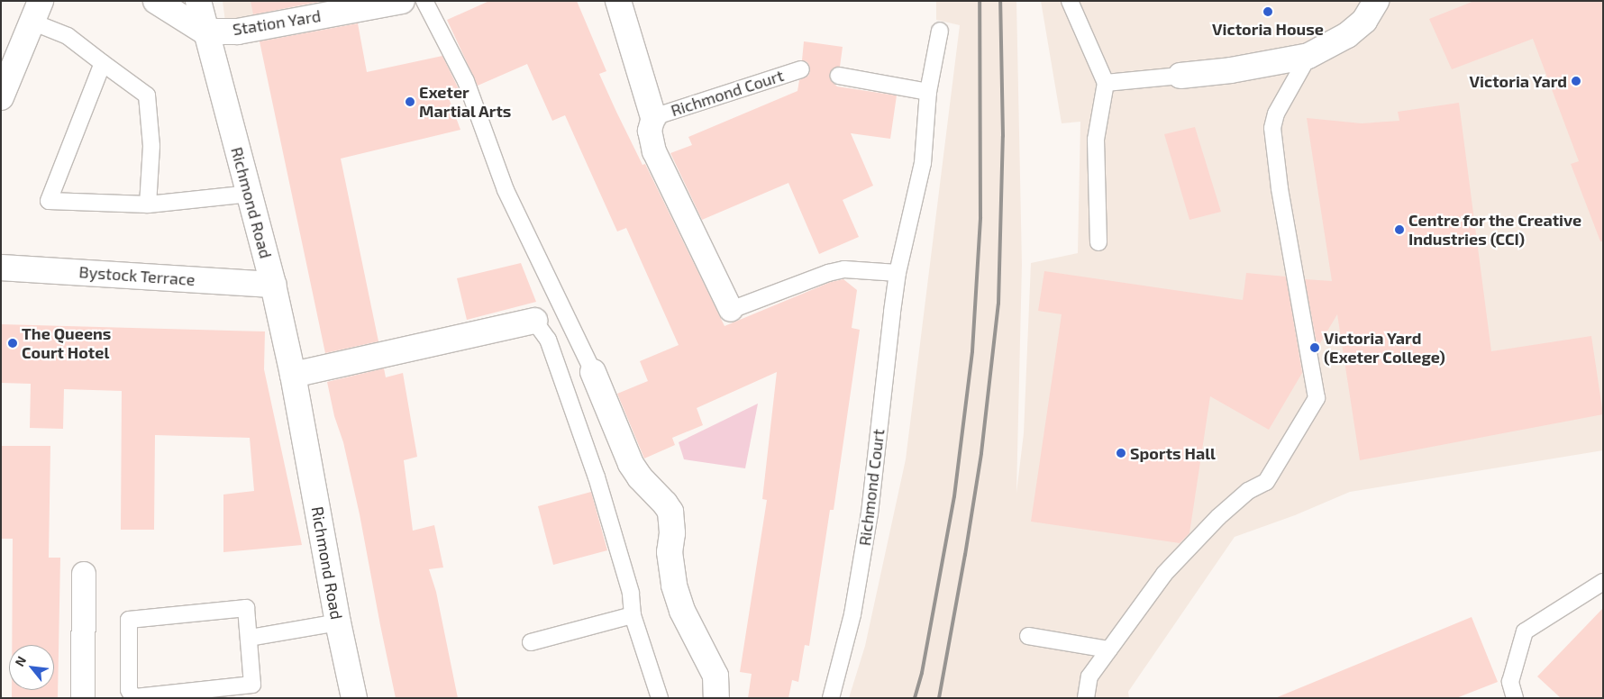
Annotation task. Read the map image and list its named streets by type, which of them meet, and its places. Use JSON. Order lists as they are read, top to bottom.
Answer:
{
  "streets": {
    "street": [
      "Station Yard",
      "Richmond Court",
      "Richmond Road",
      "Bystock Terrace"
    ]
  },
  "crossings": [
    ["Station Yard", "Richmond Road"],
    ["Richmond Road", "Bystock Terrace"]
  ],
  "places": [
    "Victoria House",
    "Victoria Yard",
    "Exeter Martial Arts",
    "Centre for the Creative Industries (CCI)",
    "The Queens Court Hotel",
    "Victoria Yard (Exeter College)",
    "Sports Hall"
  ],
  "north": "top left"
}
